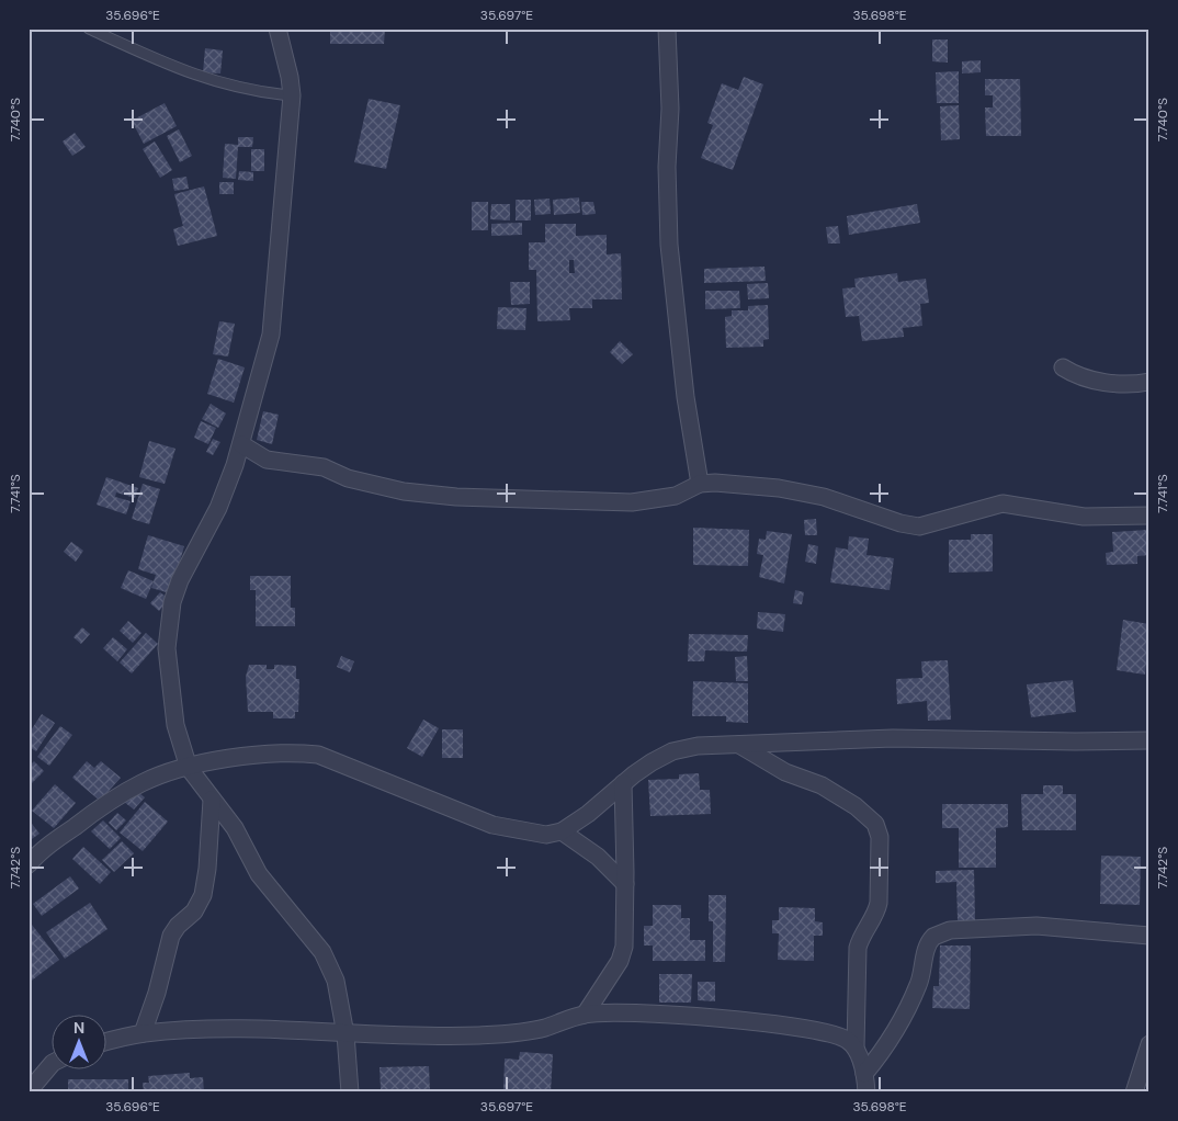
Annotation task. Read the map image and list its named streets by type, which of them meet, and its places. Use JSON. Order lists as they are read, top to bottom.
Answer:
{
  "north": "top",
  "coordinates": [
    "35.696°E",
    "35.697°E",
    "35.698°E",
    "7.740°S",
    "7.741°S",
    "7.742°S"
  ]
}
